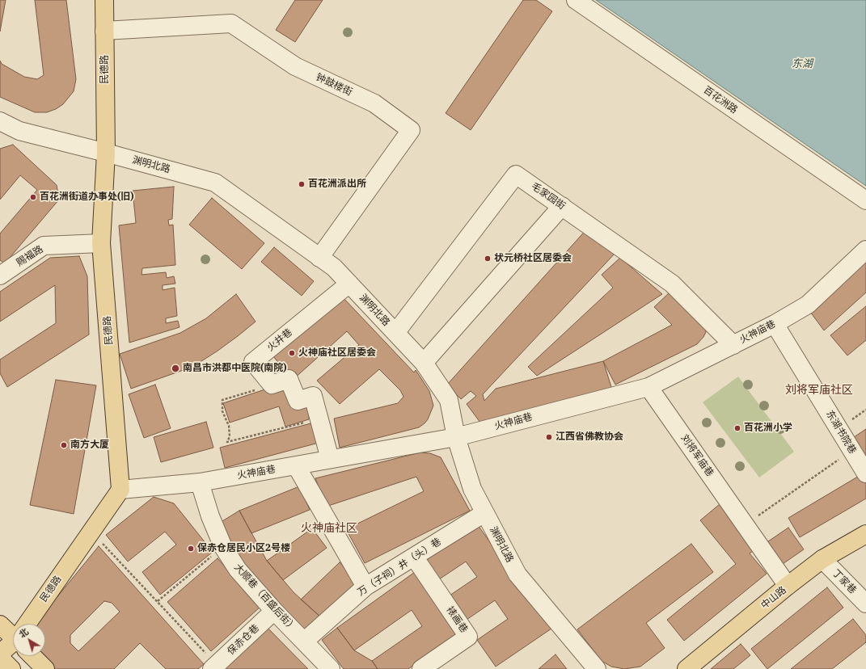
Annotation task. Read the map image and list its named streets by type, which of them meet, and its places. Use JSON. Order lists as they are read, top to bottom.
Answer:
{
  "streets": {
    "main road": ["民德路", "中山路"],
    "street": [
      "钟鼓楼街",
      "百花洲路",
      "渊明北路",
      "毛家园街",
      "赐福路",
      "火神庙巷",
      "火井巷",
      "东湖书院巷",
      "刘将军庙巷",
      "万（子祠）井（头）巷",
      "丁家巷",
      "大顺巷（百盛后街）",
      "裱画巷",
      "保赤仓巷"
    ]
  },
  "crossings": [
    ["民德路", "钟鼓楼街"],
    ["民德路", "渊明北路"],
    ["民德路", "赐福路"],
    ["民德路", "火神庙巷"],
    ["钟鼓楼街", "渊明北路"],
    ["渊明北路", "毛家园街"],
    ["渊明北路", "火神庙巷"],
    ["渊明北路", "火井巷"],
    ["渊明北路", "万（子祠）井（头）巷"],
    ["毛家园街", "火神庙巷"],
    ["火神庙巷", "东湖书院巷"],
    ["火神庙巷", "刘将军庙巷"],
    ["火神庙巷", "大顺巷（百盛后街）"],
    ["刘将军庙巷", "中山路"],
    ["万（子祠）井（头）巷", "大顺巷（百盛后街）"],
    ["万（子祠）井（头）巷", "裱画巷"],
    ["丁家巷", "中山路"],
    ["大顺巷（百盛后街）", "保赤仓巷"]
  ],
  "districts": ["刘将军庙社区", "火神庙社区"],
  "water": ["东湖"],
  "places": [
    "百花洲派出所",
    "百花洲街道办事处(旧)",
    "状元桥社区居委会",
    "火神庙社区居委会",
    "南昌市洪都中医院(南院)",
    "百花洲小学",
    "江西省佛教协会",
    "南方大厦",
    "保赤仓居民小区2号楼"
  ],
  "north": "top left"
}
